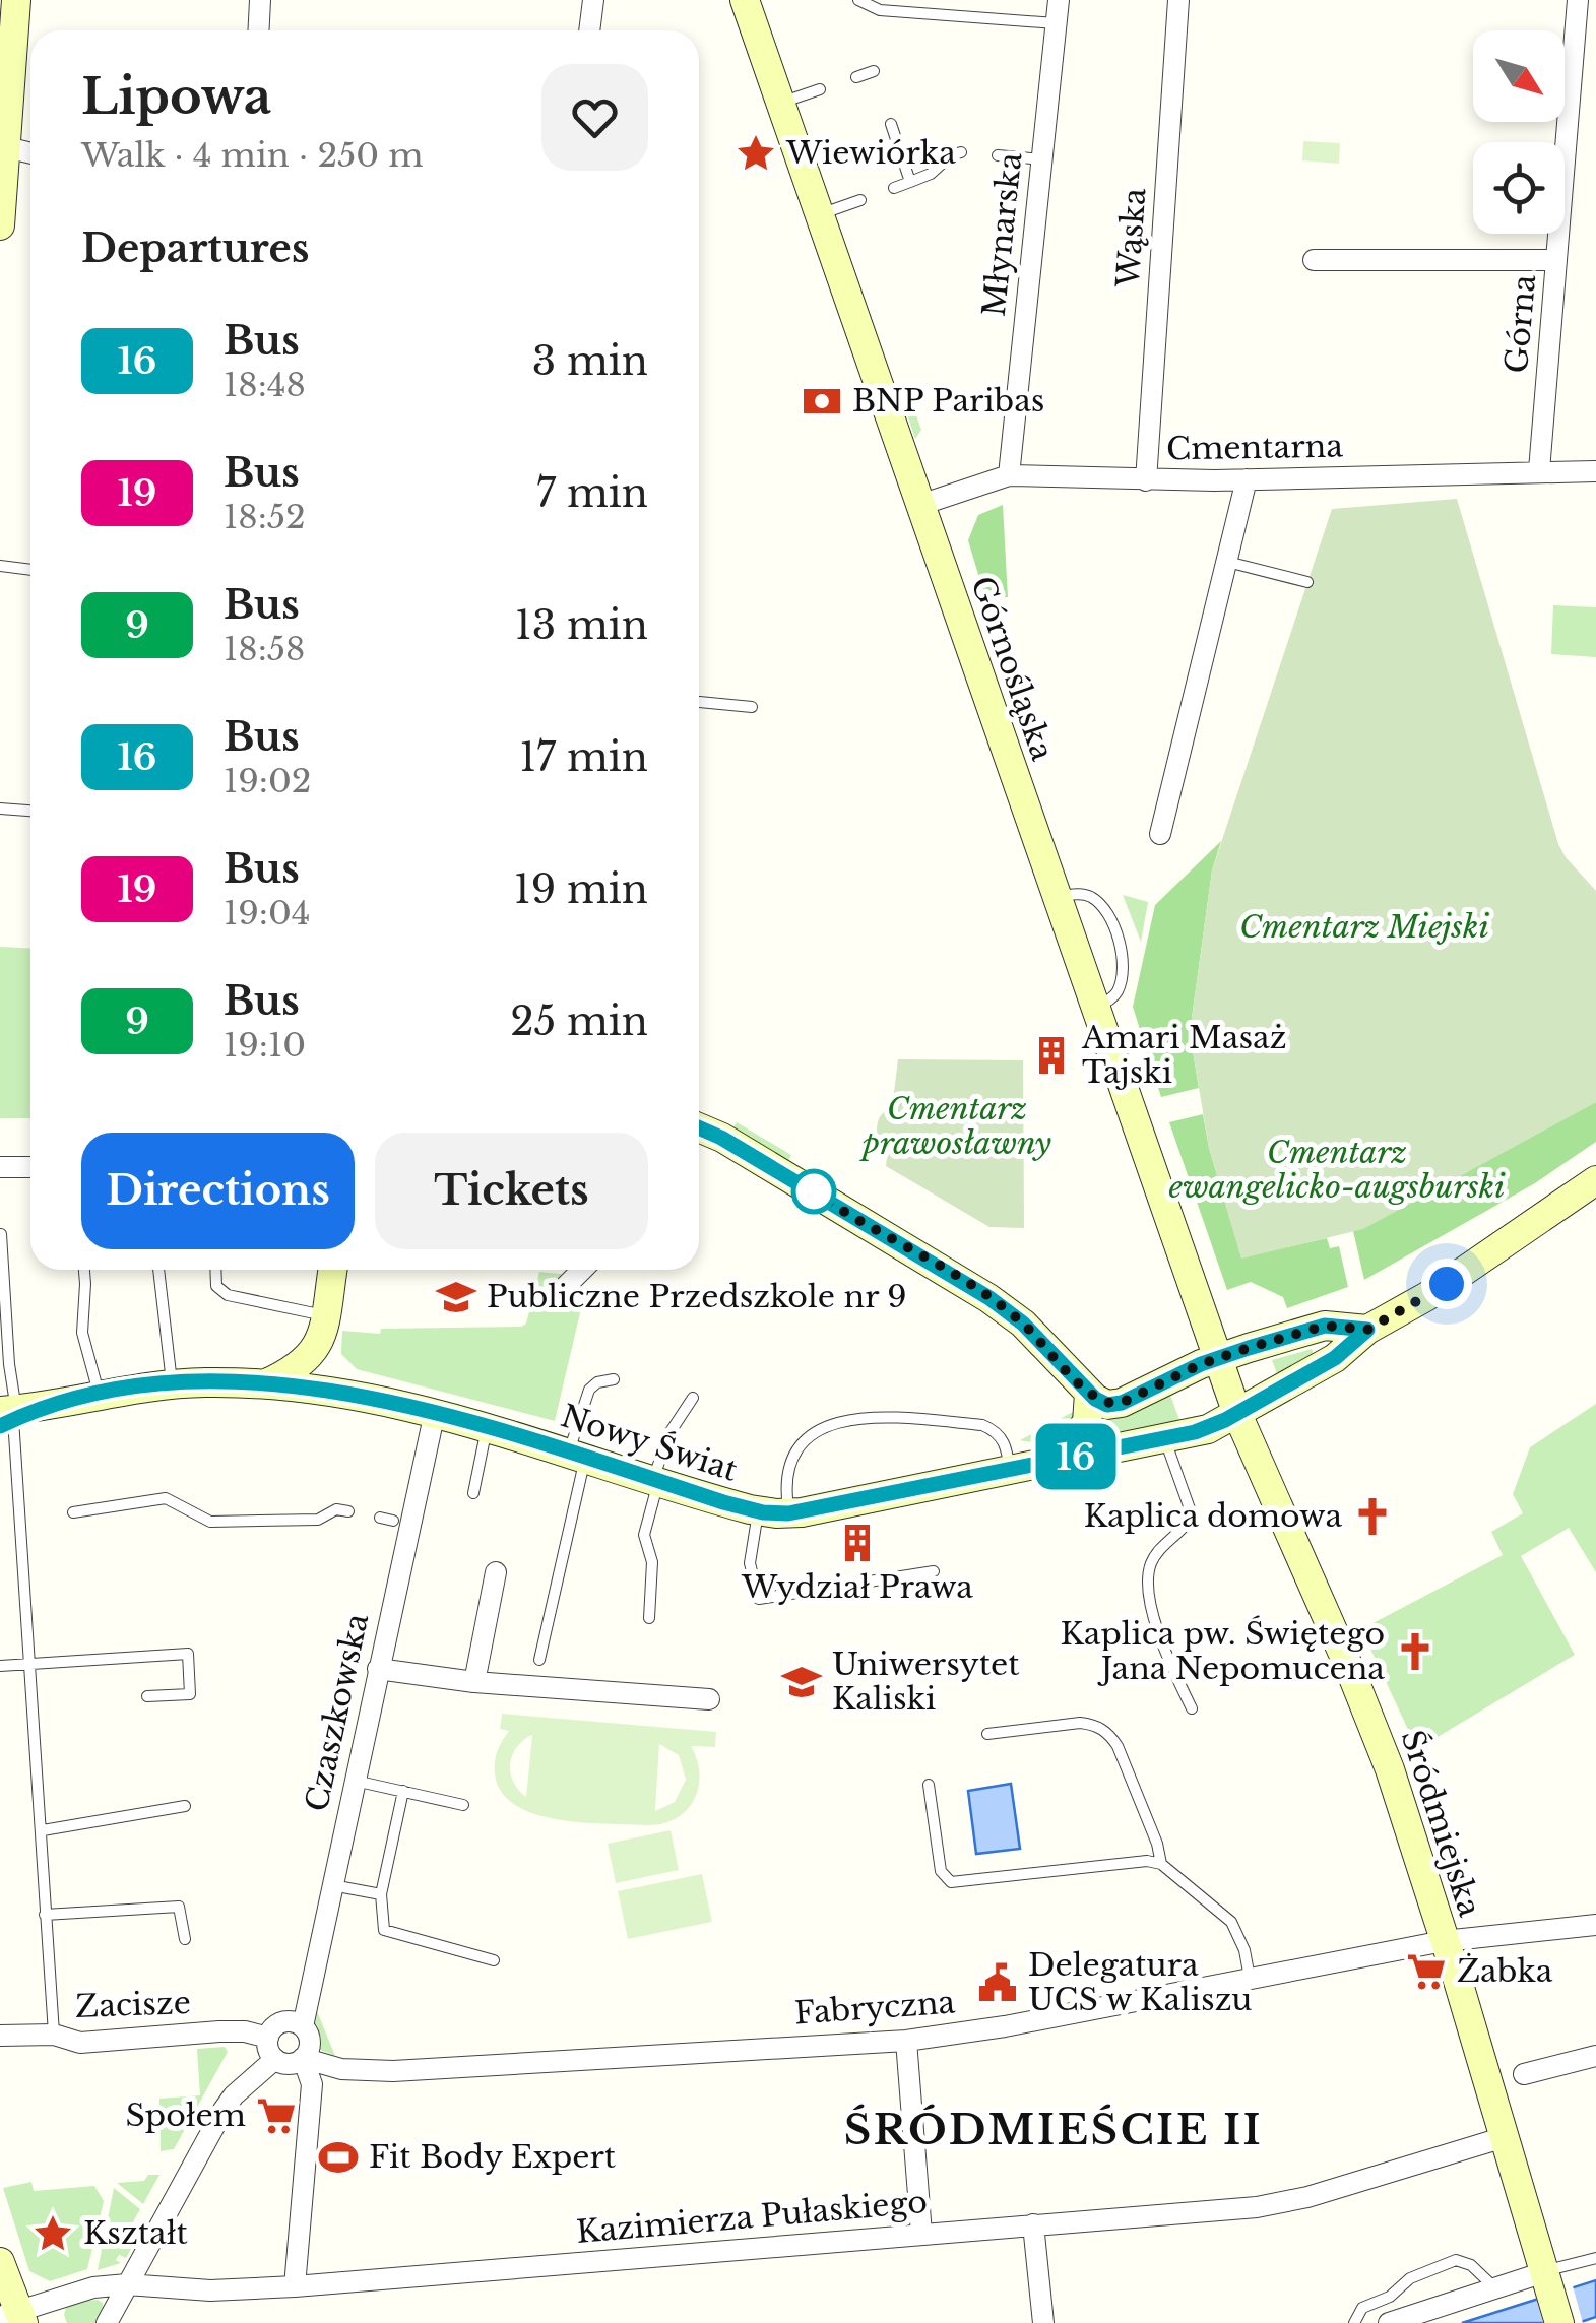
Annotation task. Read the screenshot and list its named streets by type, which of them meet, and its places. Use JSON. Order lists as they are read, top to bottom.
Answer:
{
  "streets": {
    "street": [
      "Młynarska",
      "Wąska",
      "Górna",
      "Cmentarna",
      "Górnośląska",
      "Nowy Świat",
      "Czaszkowska",
      "Śródmiejska",
      "Zacisze",
      "Fabryczna",
      "Kazimierza Pułaskiego"
    ]
  },
  "crossings": [
    ["Młynarska", "Cmentarna"],
    ["Wąska", "Cmentarna"],
    ["Górna", "Cmentarna"],
    ["Cmentarna", "Górnośląska"],
    ["Górnośląska", "Śródmiejska"],
    ["Nowy Świat", "Czaszkowska"],
    ["Nowy Świat", "Śródmiejska"],
    ["Czaszkowska", "Zacisze"],
    ["Czaszkowska", "Fabryczna"],
    ["Śródmiejska", "Fabryczna"],
    ["Śródmiejska", "Kazimierza Pułaskiego"],
    ["Zacisze", "Fabryczna"]
  ],
  "districts": ["ŚRÓDMIEŚCIE II"],
  "parks": ["Cmentarz Miejski", "Cmentarz prawosławny", "Cmentarz ewangelicko-augsburski"],
  "places": {
    "place": ["Wiewiórka", "Kształt"],
    "bank": ["BNP Paribas"],
    "building": ["Amari Masaż Tajski", "Wydział Prawa"],
    "school or university": ["Publiczne Przedszkole nr 9", "Uniwersytet Kaliski"],
    "church": ["Kaplica domowa", "Kaplica pw. Świętego Jana Nepomucena"],
    "supermarket": ["Żabka", "Społem"],
    "public building": ["Delegatura UCS w Kaliszu"],
    "sports": ["Fit Body Expert"]
  },
  "lines": ["bus line 16"],
  "north": "bottom right",
  "page": {
    "on_map": "16",
    "heading": [
      ["Lipowa", "Walk · 4 min · 250 m"],
      "Departures"
    ],
    "list": [
      {
        "mark": "16",
        "name": "Bus",
        "note": "18:48",
        "value": "3 min"
      },
      {
        "mark": "19",
        "name": "Bus",
        "note": "18:52",
        "value": "7 min"
      },
      {
        "mark": "9",
        "name": "Bus",
        "note": "18:58",
        "value": "13 min"
      },
      {
        "mark": "16",
        "name": "Bus",
        "note": "19:02",
        "value": "17 min"
      },
      {
        "mark": "19",
        "name": "Bus",
        "note": "19:04",
        "value": "19 min"
      },
      {
        "mark": "9",
        "name": "Bus",
        "note": "19:10",
        "value": "25 min"
      }
    ],
    "buttons": ["Directions", "Tickets"]
  }
}
